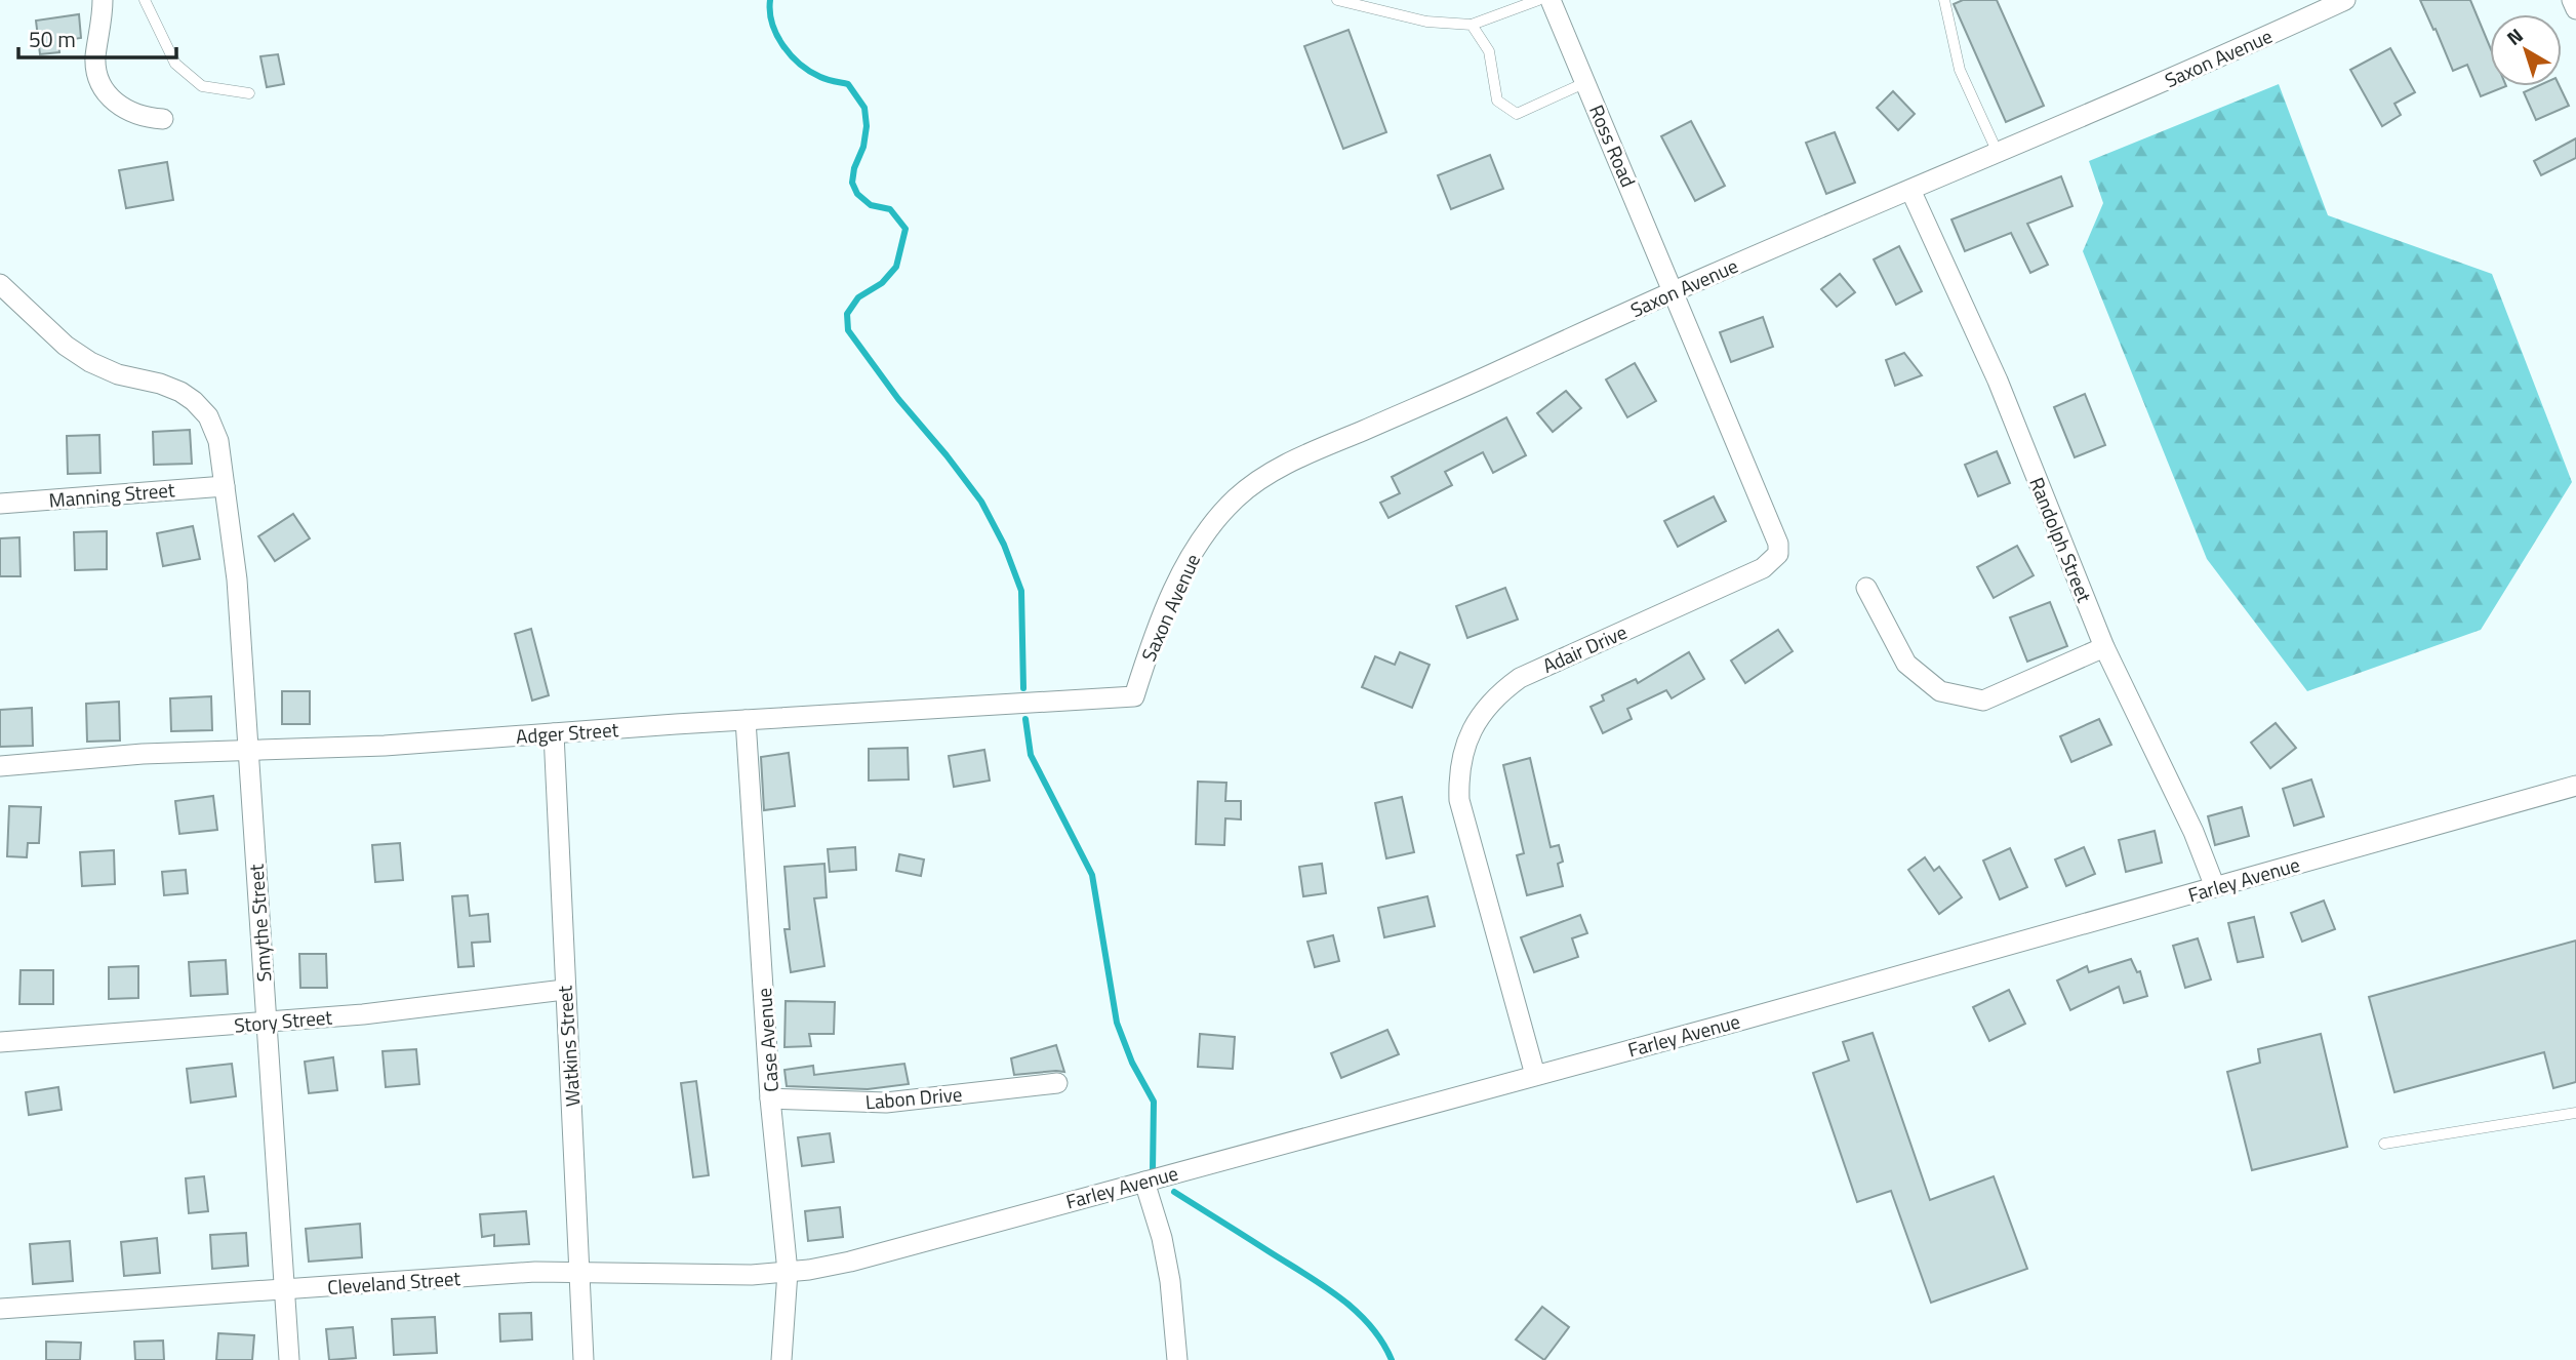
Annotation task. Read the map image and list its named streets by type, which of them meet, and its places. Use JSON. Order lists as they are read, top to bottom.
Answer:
{
  "streets": {
    "street": [
      "Saxon Avenue",
      "Ross Road",
      "Manning Street",
      "Randolph Street",
      "Adair Drive",
      "Adger Street",
      "Farley Avenue",
      "Smythe Street",
      "Story Street",
      "Case Avenue",
      "Watkins Street",
      "Labon Drive",
      "Cleveland Street"
    ]
  },
  "crossings": [
    ["Saxon Avenue", "Ross Road"],
    ["Saxon Avenue", "Randolph Street"],
    ["Saxon Avenue", "Adair Drive"],
    ["Saxon Avenue", "Adger Street"],
    ["Ross Road", "Adair Drive"],
    ["Manning Street", "Smythe Street"],
    ["Randolph Street", "Farley Avenue"],
    ["Adair Drive", "Farley Avenue"],
    ["Adger Street", "Smythe Street"],
    ["Adger Street", "Case Avenue"],
    ["Adger Street", "Watkins Street"],
    ["Farley Avenue", "Case Avenue"],
    ["Farley Avenue", "Cleveland Street"],
    ["Smythe Street", "Story Street"],
    ["Smythe Street", "Cleveland Street"],
    ["Story Street", "Watkins Street"],
    ["Case Avenue", "Labon Drive"],
    ["Case Avenue", "Cleveland Street"],
    ["Watkins Street", "Cleveland Street"]
  ],
  "scale_bar": "50 m",
  "north": "top left"
}
